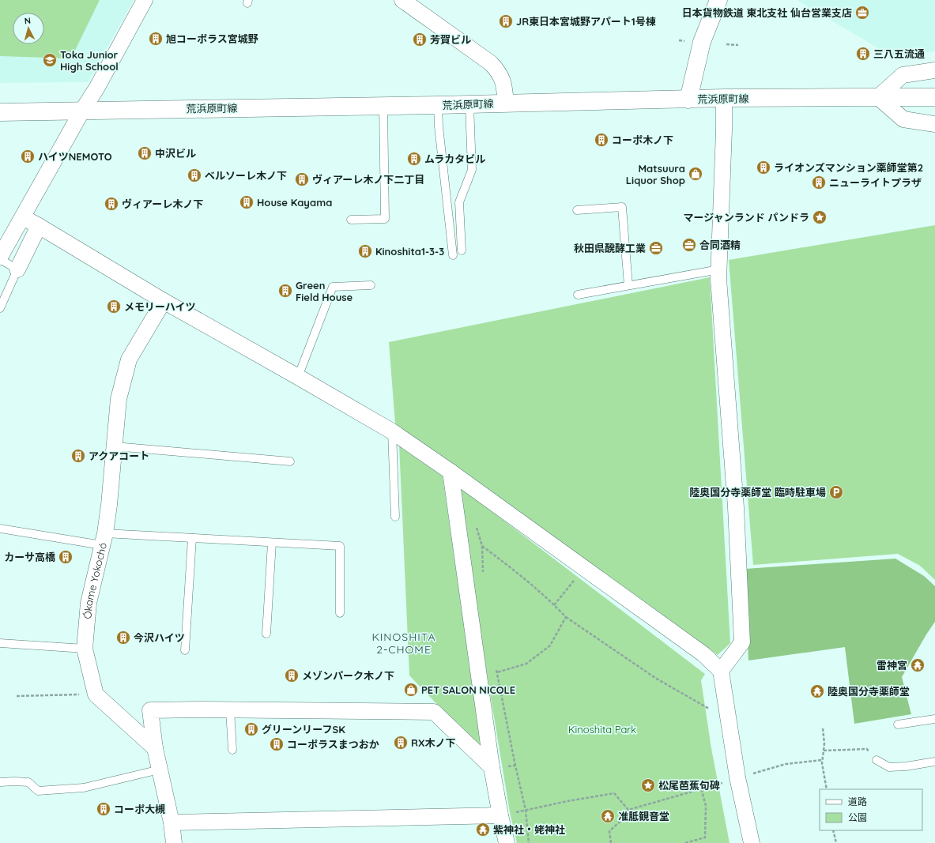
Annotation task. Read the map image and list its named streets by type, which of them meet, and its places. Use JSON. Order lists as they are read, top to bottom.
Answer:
{
  "streets": {
    "main road": ["荒浜原町線"],
    "street": ["Ókame Yokochó"]
  },
  "districts": ["KINOSHITA 2-CHOME"],
  "parks": ["Kinoshita Park"],
  "places": {
    "office": ["日本貨物鉄道 東北支社 仙台営業支店", "合同酒精", "秋田県醗酵工業"],
    "building": [
      "JR東日本宮城野アパート1号棟",
      "旭コーポラス宮城野",
      "芳賀ビル",
      "三八五流通",
      "コーポ木ノ下",
      "中沢ビル",
      "ハイツNEMOTO",
      "ムラカタビル",
      "ライオンズマンション薬師堂第2",
      "ベルソーレ木ノ下",
      "ヴィアーレ木ノ下二丁目",
      "ニューライトプラザ",
      "House Kayama",
      "ヴィアーレ木ノ下",
      "Kinoshita1-3-3",
      "Green Field House",
      "メモリーハイツ",
      "アクアコート",
      "カーサ高橋",
      "今沢ハイツ",
      "メゾンパーク木ノ下",
      "グリーンリーフSK",
      "RX木ノ下",
      "コーポラスまつおか",
      "コーポ大槻"
    ],
    "school or university": ["Toka Junior High School"],
    "shop": ["Matsuura Liquor Shop", "PET SALON NICOLE"],
    "place": ["マージャンランド パンドラ", "松尾芭蕉句碑"],
    "parking": ["陸奥国分寺薬師堂 臨時駐車場"],
    "temple": [
      "雷神宮",
      "陸奥国分寺薬師堂",
      "准胝観音堂",
      "紫神社・姥神社"
    ]
  },
  "legend": ["道路", "公園"],
  "north": "top"
}
